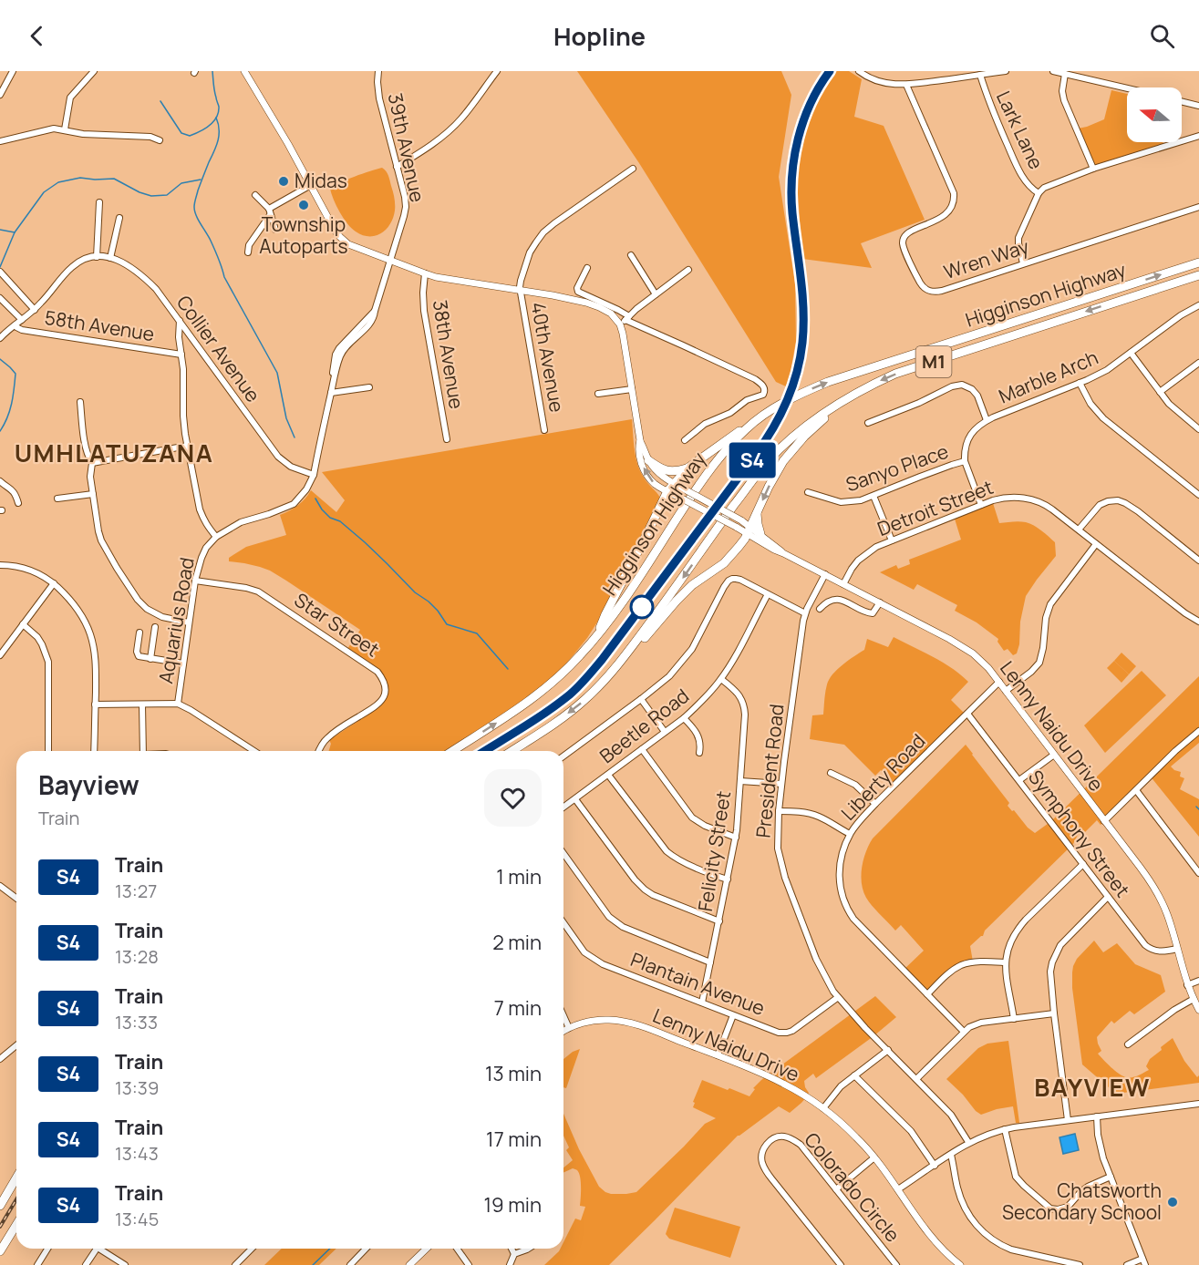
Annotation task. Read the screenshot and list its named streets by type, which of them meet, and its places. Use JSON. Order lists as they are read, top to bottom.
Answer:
{
  "streets": {
    "highway": ["Higginson Highway", "M1"],
    "street": [
      "Lark Lane",
      "39th Avenue",
      "Wren Way",
      "58th Avenue",
      "Collier Avenue",
      "38th Avenue",
      "40th Avenue",
      "Marble Arch",
      "Sanyo Place",
      "Detroit Street",
      "Aquarius Road",
      "Star Street",
      "Beetle Road",
      "Lenny Naidu Drive",
      "President Road",
      "Liberty Road",
      "Symphony Street",
      "Felicity Street",
      "Plantain Avenue",
      "Colorado Circle"
    ]
  },
  "crossings": [
    ["58th Avenue", "Collier Avenue"],
    ["Collier Avenue", "Aquarius Road"],
    ["Marble Arch", "Sanyo Place"],
    ["Detroit Street", "Lenny Naidu Drive"],
    ["Aquarius Road", "Star Street"],
    ["Beetle Road", "Felicity Street"],
    ["Lenny Naidu Drive", "President Road"],
    ["Lenny Naidu Drive", "Liberty Road"],
    ["Lenny Naidu Drive", "Symphony Street"],
    ["President Road", "Plantain Avenue"],
    ["Liberty Road", "Symphony Street"],
    ["Felicity Street", "Plantain Avenue"]
  ],
  "districts": ["UMHLATUZANA", "BAYVIEW"],
  "places": ["Midas", "Township Autoparts", "Chatsworth Secondary School"],
  "north": "left",
  "page": {
    "header": "Hopline",
    "on_map": "S4",
    "heading": ["Bayview", "Train"],
    "list": [
      {
        "mark": "S4",
        "name": "Train",
        "note": "13:27",
        "value": "1 min"
      },
      {
        "mark": "S4",
        "name": "Train",
        "note": "13:28",
        "value": "2 min"
      },
      {
        "mark": "S4",
        "name": "Train",
        "note": "13:33",
        "value": "7 min"
      },
      {
        "mark": "S4",
        "name": "Train",
        "note": "13:39",
        "value": "13 min"
      },
      {
        "mark": "S4",
        "name": "Train",
        "note": "13:43",
        "value": "17 min"
      },
      {
        "mark": "S4",
        "name": "Train",
        "note": "13:45",
        "value": "19 min"
      }
    ]
  }
}
